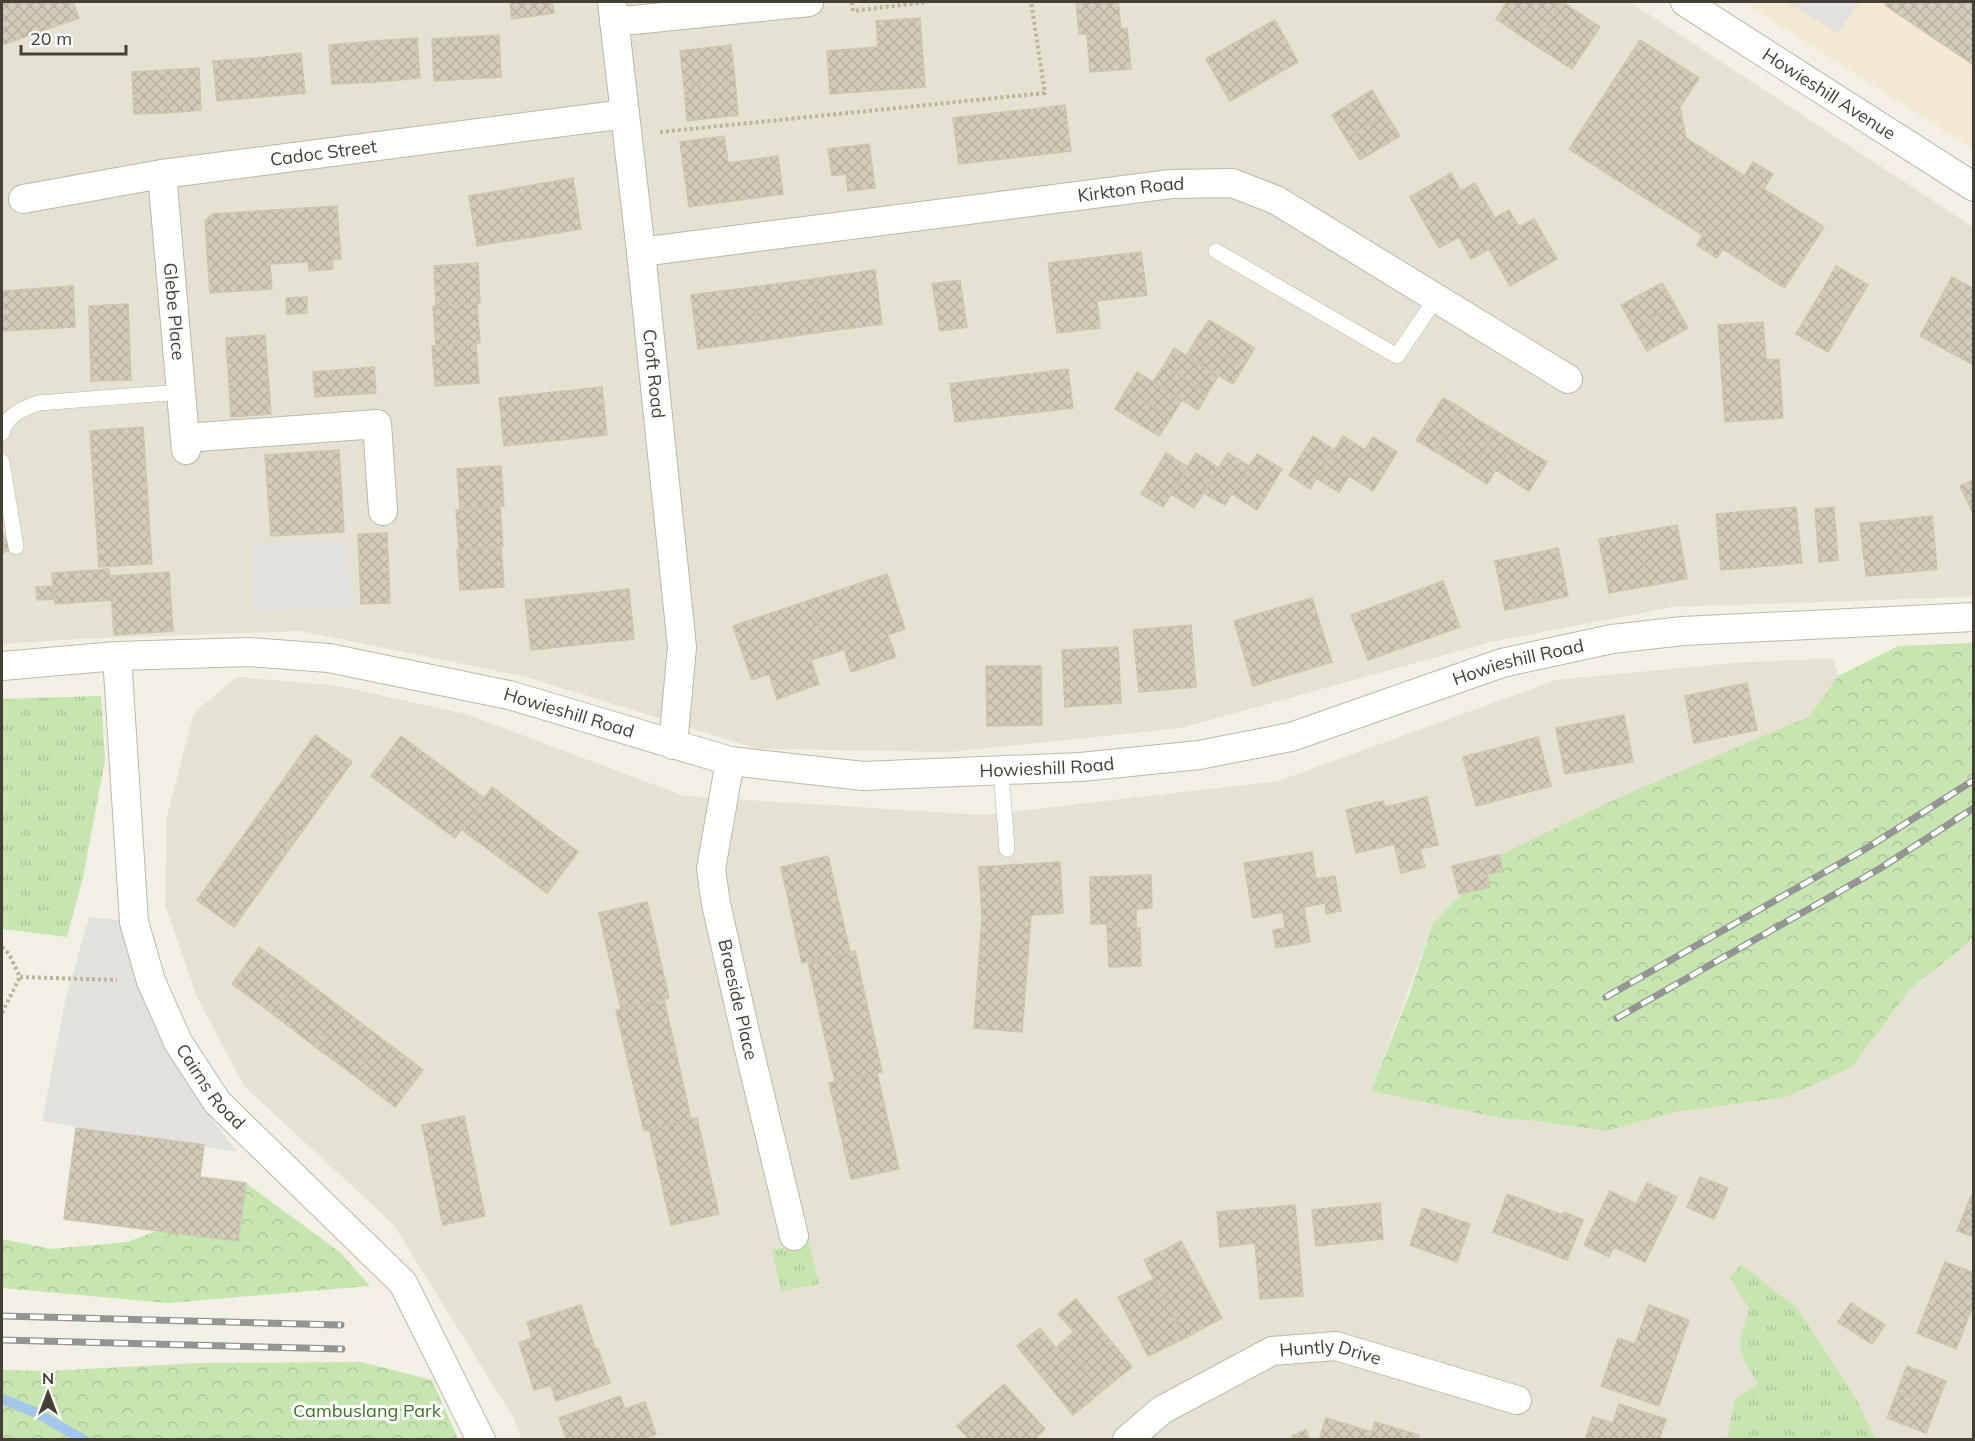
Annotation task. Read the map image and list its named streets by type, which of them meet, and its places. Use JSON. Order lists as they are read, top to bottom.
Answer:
{
  "streets": {
    "street": [
      "Howieshill Avenue",
      "Cadoc Street",
      "Kirkton Road",
      "Glebe Place",
      "Croft Road",
      "Howieshill Road",
      "Braeside Place",
      "Cairns Road",
      "Huntly Drive"
    ]
  },
  "crossings": [
    ["Cadoc Street", "Glebe Place"],
    ["Cadoc Street", "Croft Road"],
    ["Kirkton Road", "Croft Road"],
    ["Croft Road", "Howieshill Road"],
    ["Howieshill Road", "Braeside Place"],
    ["Howieshill Road", "Cairns Road"]
  ],
  "parks": ["Cambuslang Park"],
  "scale_bar": "20 m",
  "north": "top"
}
